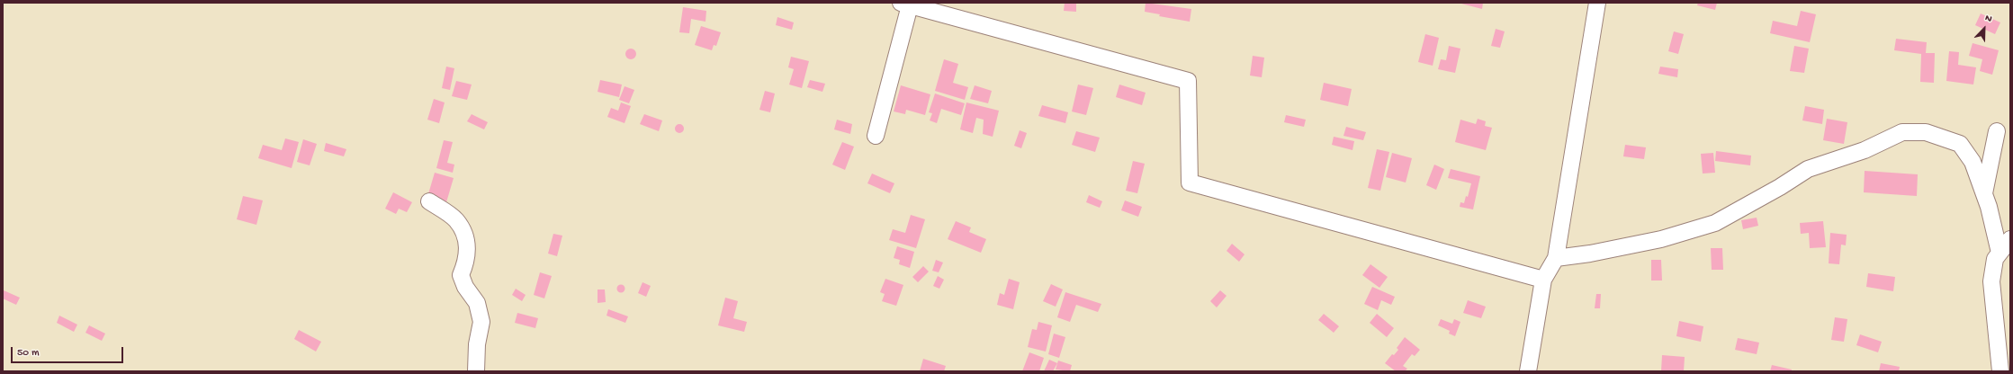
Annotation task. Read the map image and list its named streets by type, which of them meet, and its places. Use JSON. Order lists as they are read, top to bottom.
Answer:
{
  "scale_bar": "50 m",
  "north": "top right"
}
